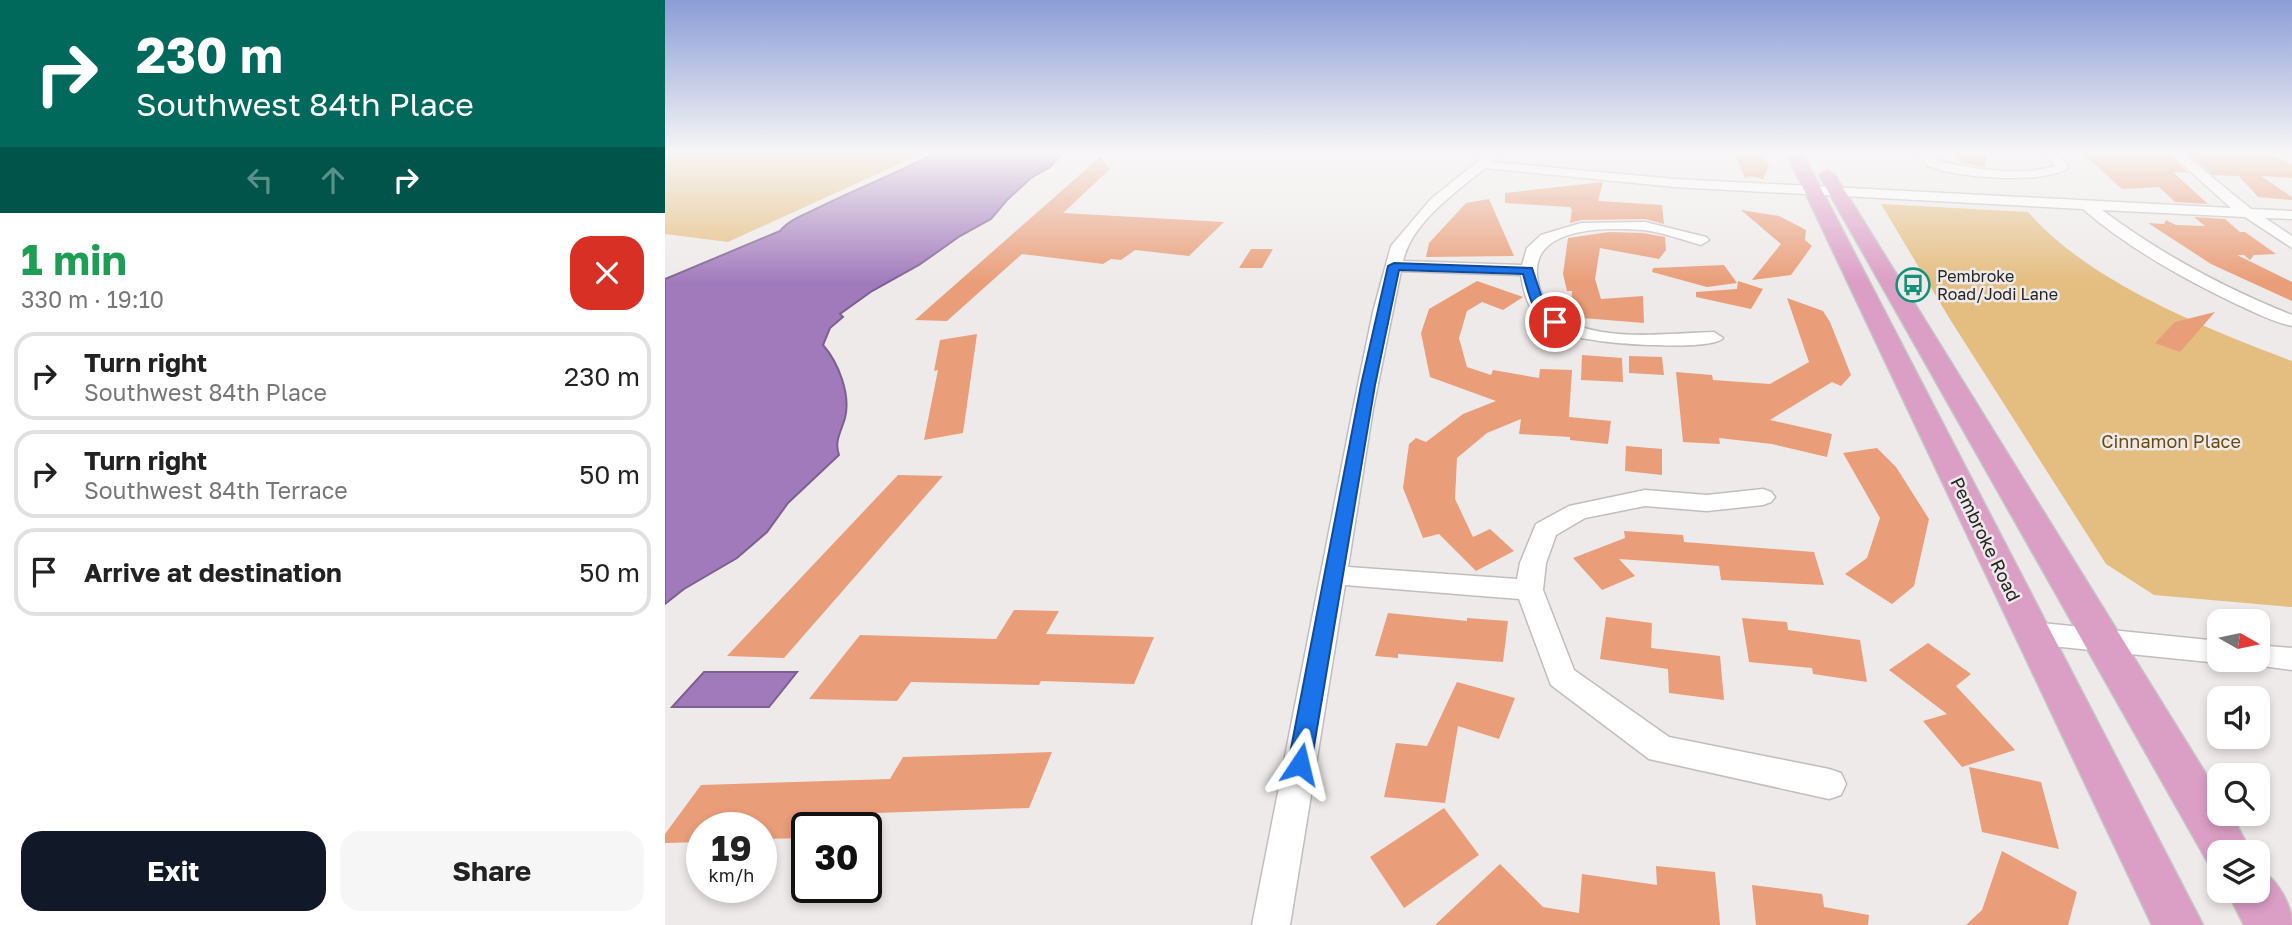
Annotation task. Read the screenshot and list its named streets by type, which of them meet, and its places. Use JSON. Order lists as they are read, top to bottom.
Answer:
{
  "streets": {
    "main road": ["Pembroke Road"]
  },
  "parks": ["Cinnamon Place"],
  "places": {
    "bus stop": ["Pembroke Road/Jodi Lane"]
  },
  "north": "right",
  "page": {
    "turn": ["230 m", "Southwest 84th Place"],
    "heading": ["1 min", "330 m · 19:10"],
    "list": [
      {
        "name": "Turn right",
        "note": "Southwest 84th Place",
        "value": "230 m"
      },
      {
        "name": "Turn right",
        "note": "Southwest 84th Terrace",
        "value": "50 m"
      },
      {
        "name": "Arrive at destination",
        "value": "50 m"
      }
    ],
    "speed": "19 km/h",
    "limit": "30",
    "buttons": ["Exit", "Share"]
  }
}
